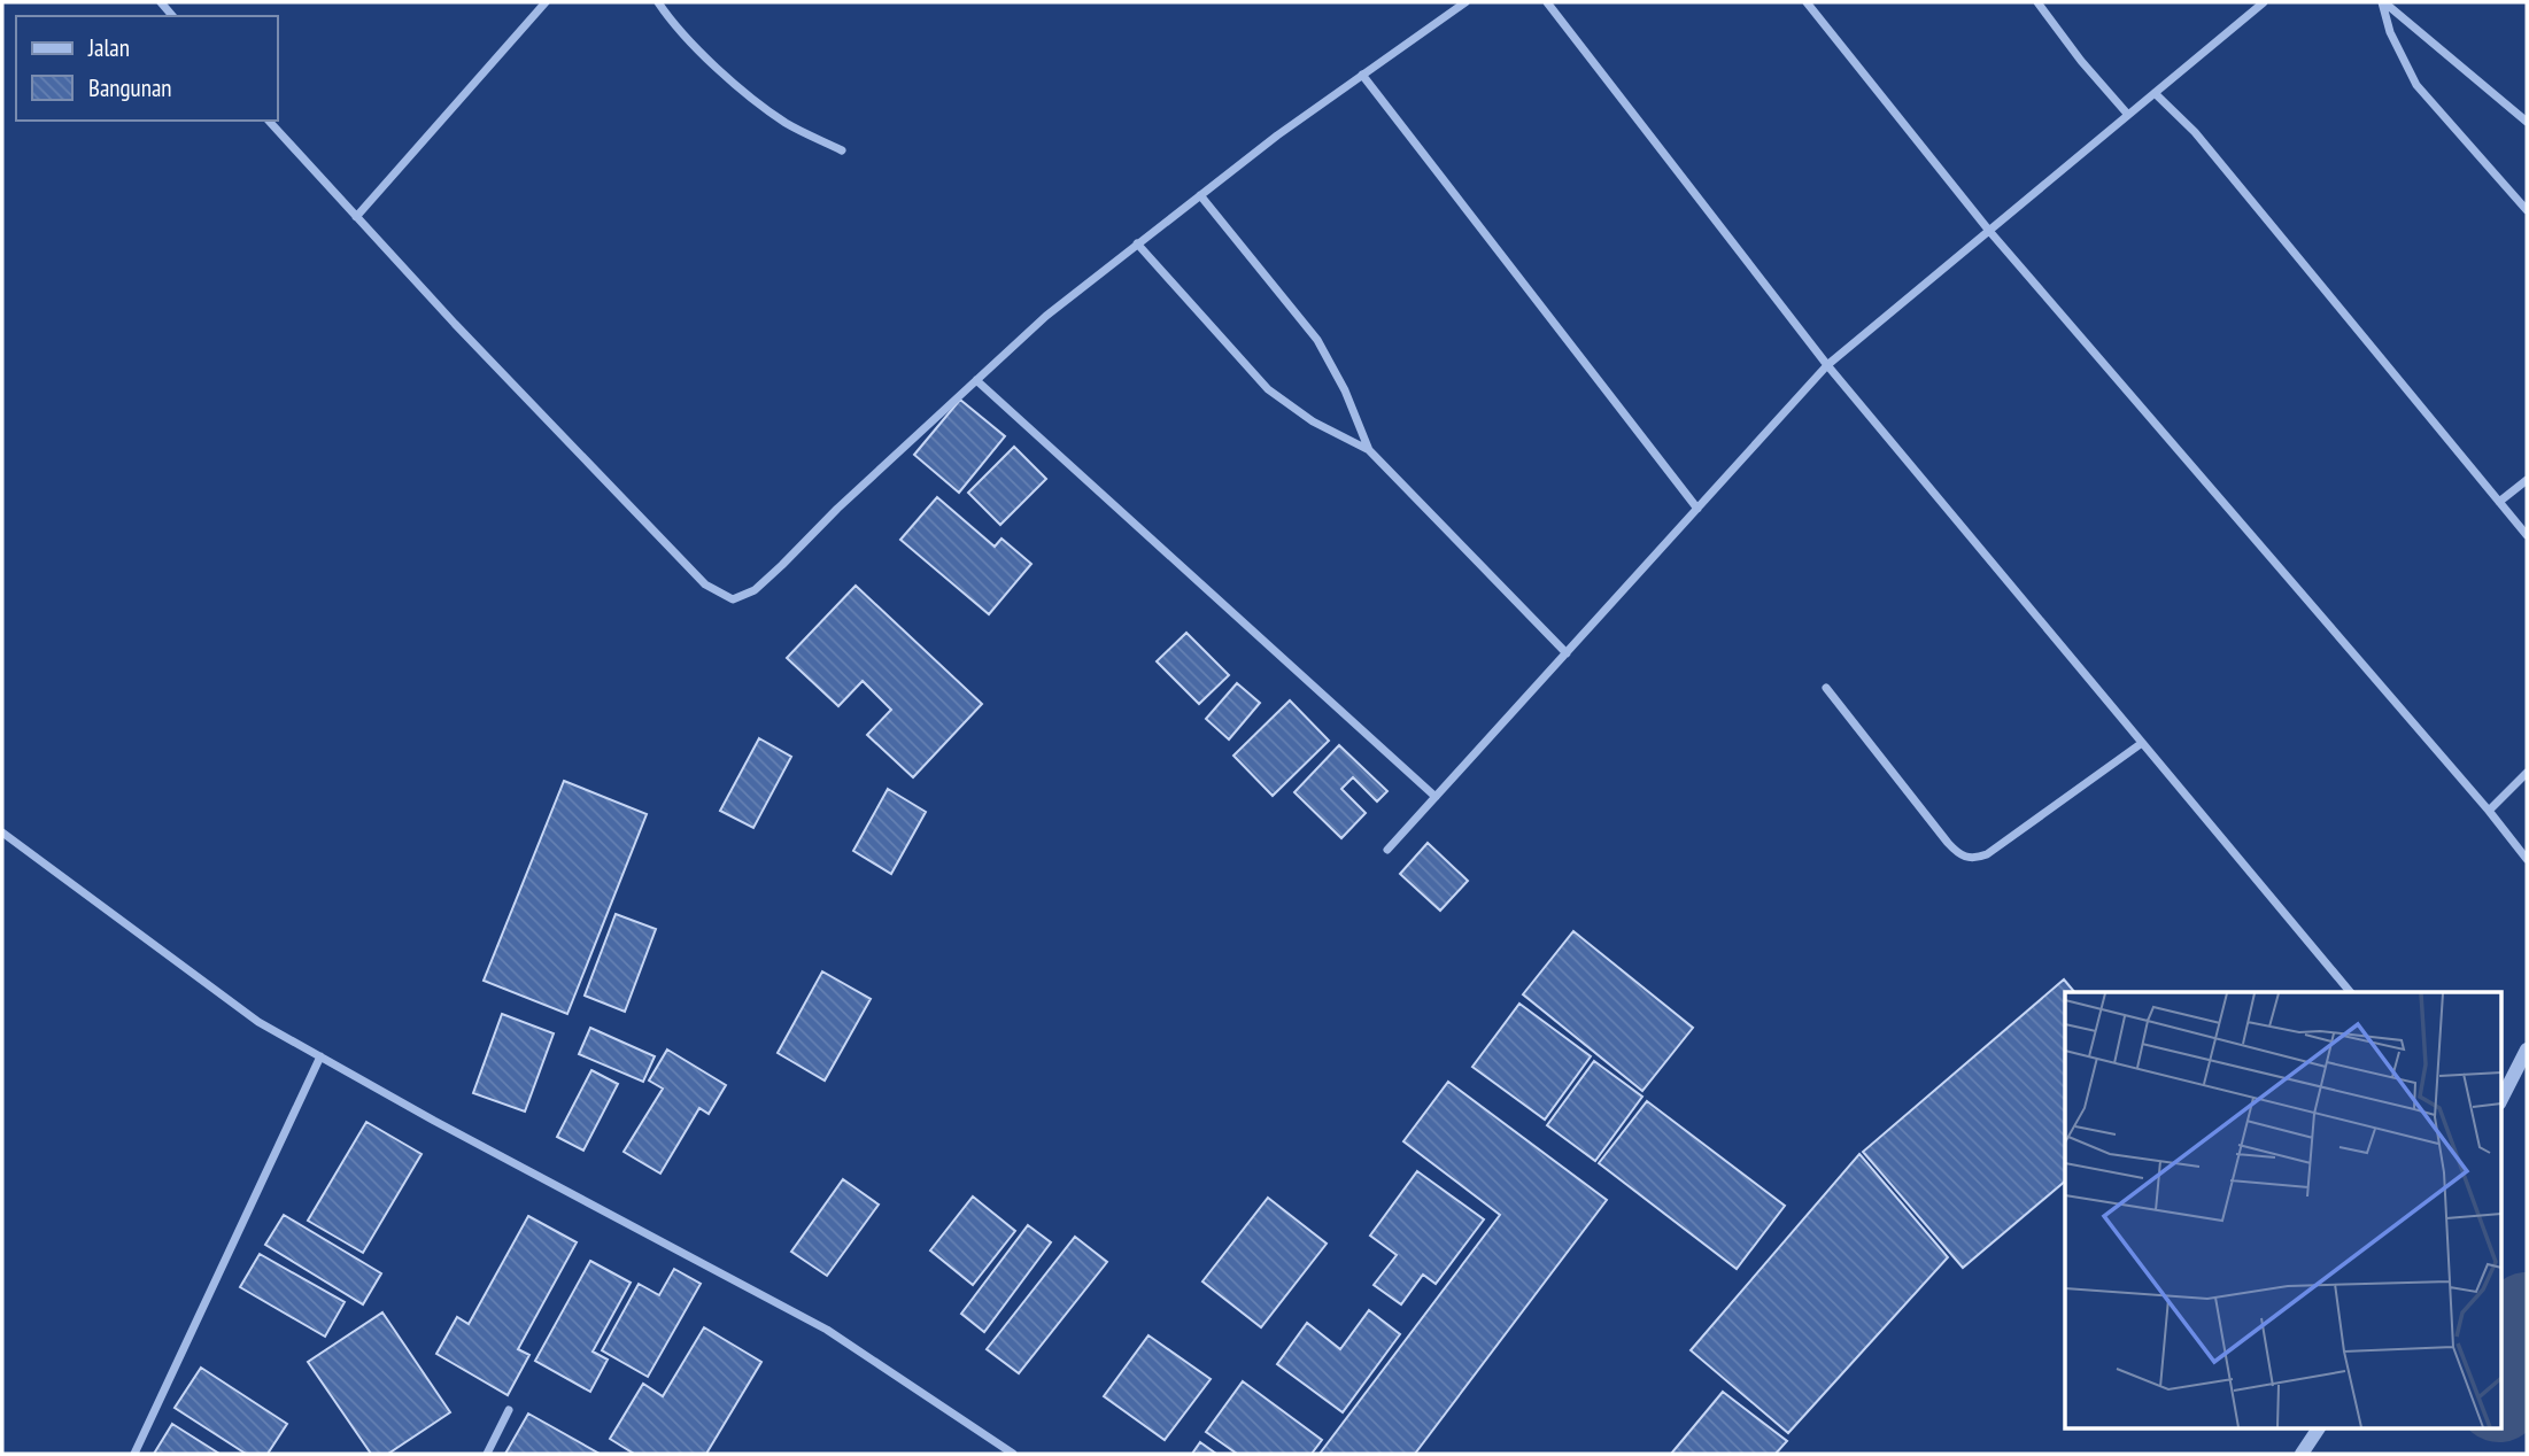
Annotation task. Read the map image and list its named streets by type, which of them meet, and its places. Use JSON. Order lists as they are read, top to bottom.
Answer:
{
  "legend": ["Jalan", "Bangunan"]
}
